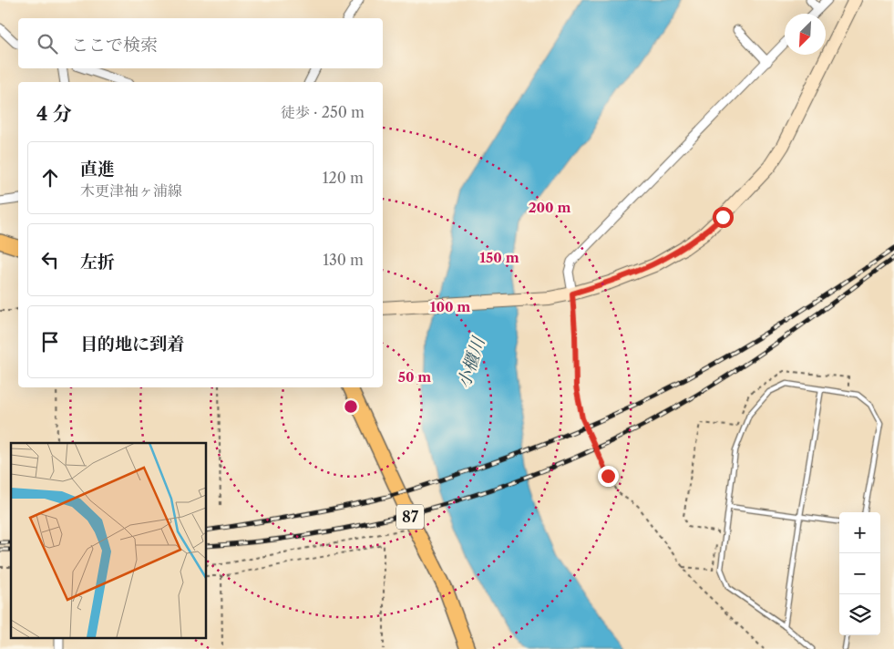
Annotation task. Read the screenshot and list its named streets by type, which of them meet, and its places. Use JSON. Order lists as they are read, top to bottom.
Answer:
{
  "streets": {
    "main road": ["87"]
  },
  "water": ["小櫃川"],
  "north": "bottom left",
  "page": {
    "search": "ここで検索",
    "heading": ["4 分", "徒歩 · 250 m"],
    "list": [
      ["直進", "木更津袖ヶ浦線", "120 m"],
      ["左折", "130 m"],
      "目的地に到着"
    ],
    "map_buttons": ["+", "−"]
  },
  "rings": [
    "200 m",
    "150 m",
    "100 m",
    "50 m"
  ]
}
